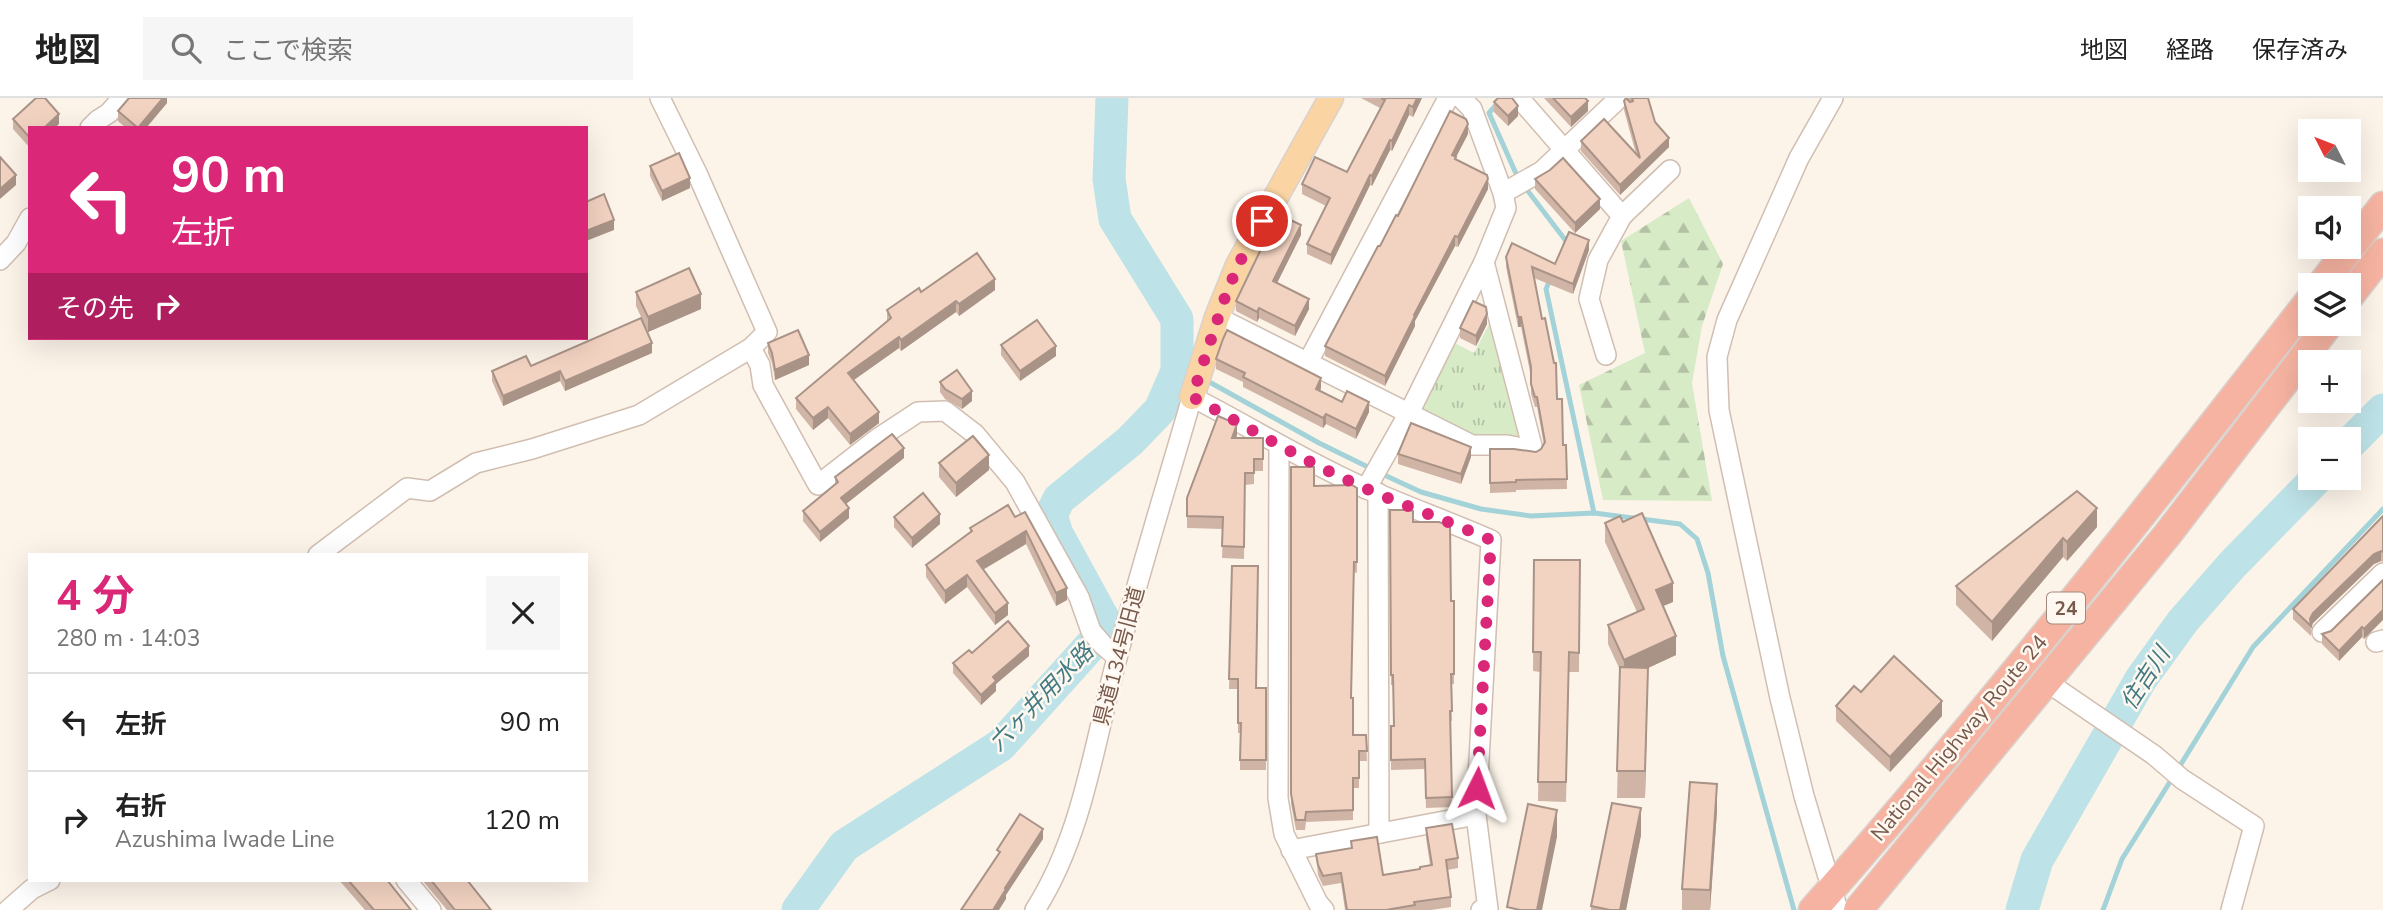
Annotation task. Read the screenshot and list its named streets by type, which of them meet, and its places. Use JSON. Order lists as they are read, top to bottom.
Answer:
{
  "streets": {
    "highway": ["24", "National Highway Route 24"],
    "street": ["県道134号旧道"]
  },
  "water": ["住吉川", "六ヶ井用水路"],
  "north": "top left",
  "page": {
    "header": "地図",
    "search": "ここで検索",
    "nav": ["地図", "経路", "保存済み"],
    "map_buttons": ["+", "−"],
    "turn": ["90 m", "左折"],
    "then": "その先",
    "heading": ["4 分", "280 m · 14:03"],
    "list": [
      {
        "name": "左折",
        "value": "90 m"
      },
      {
        "name": "右折",
        "note": "Azushima Iwade Line",
        "value": "120 m"
      }
    ]
  }
}
